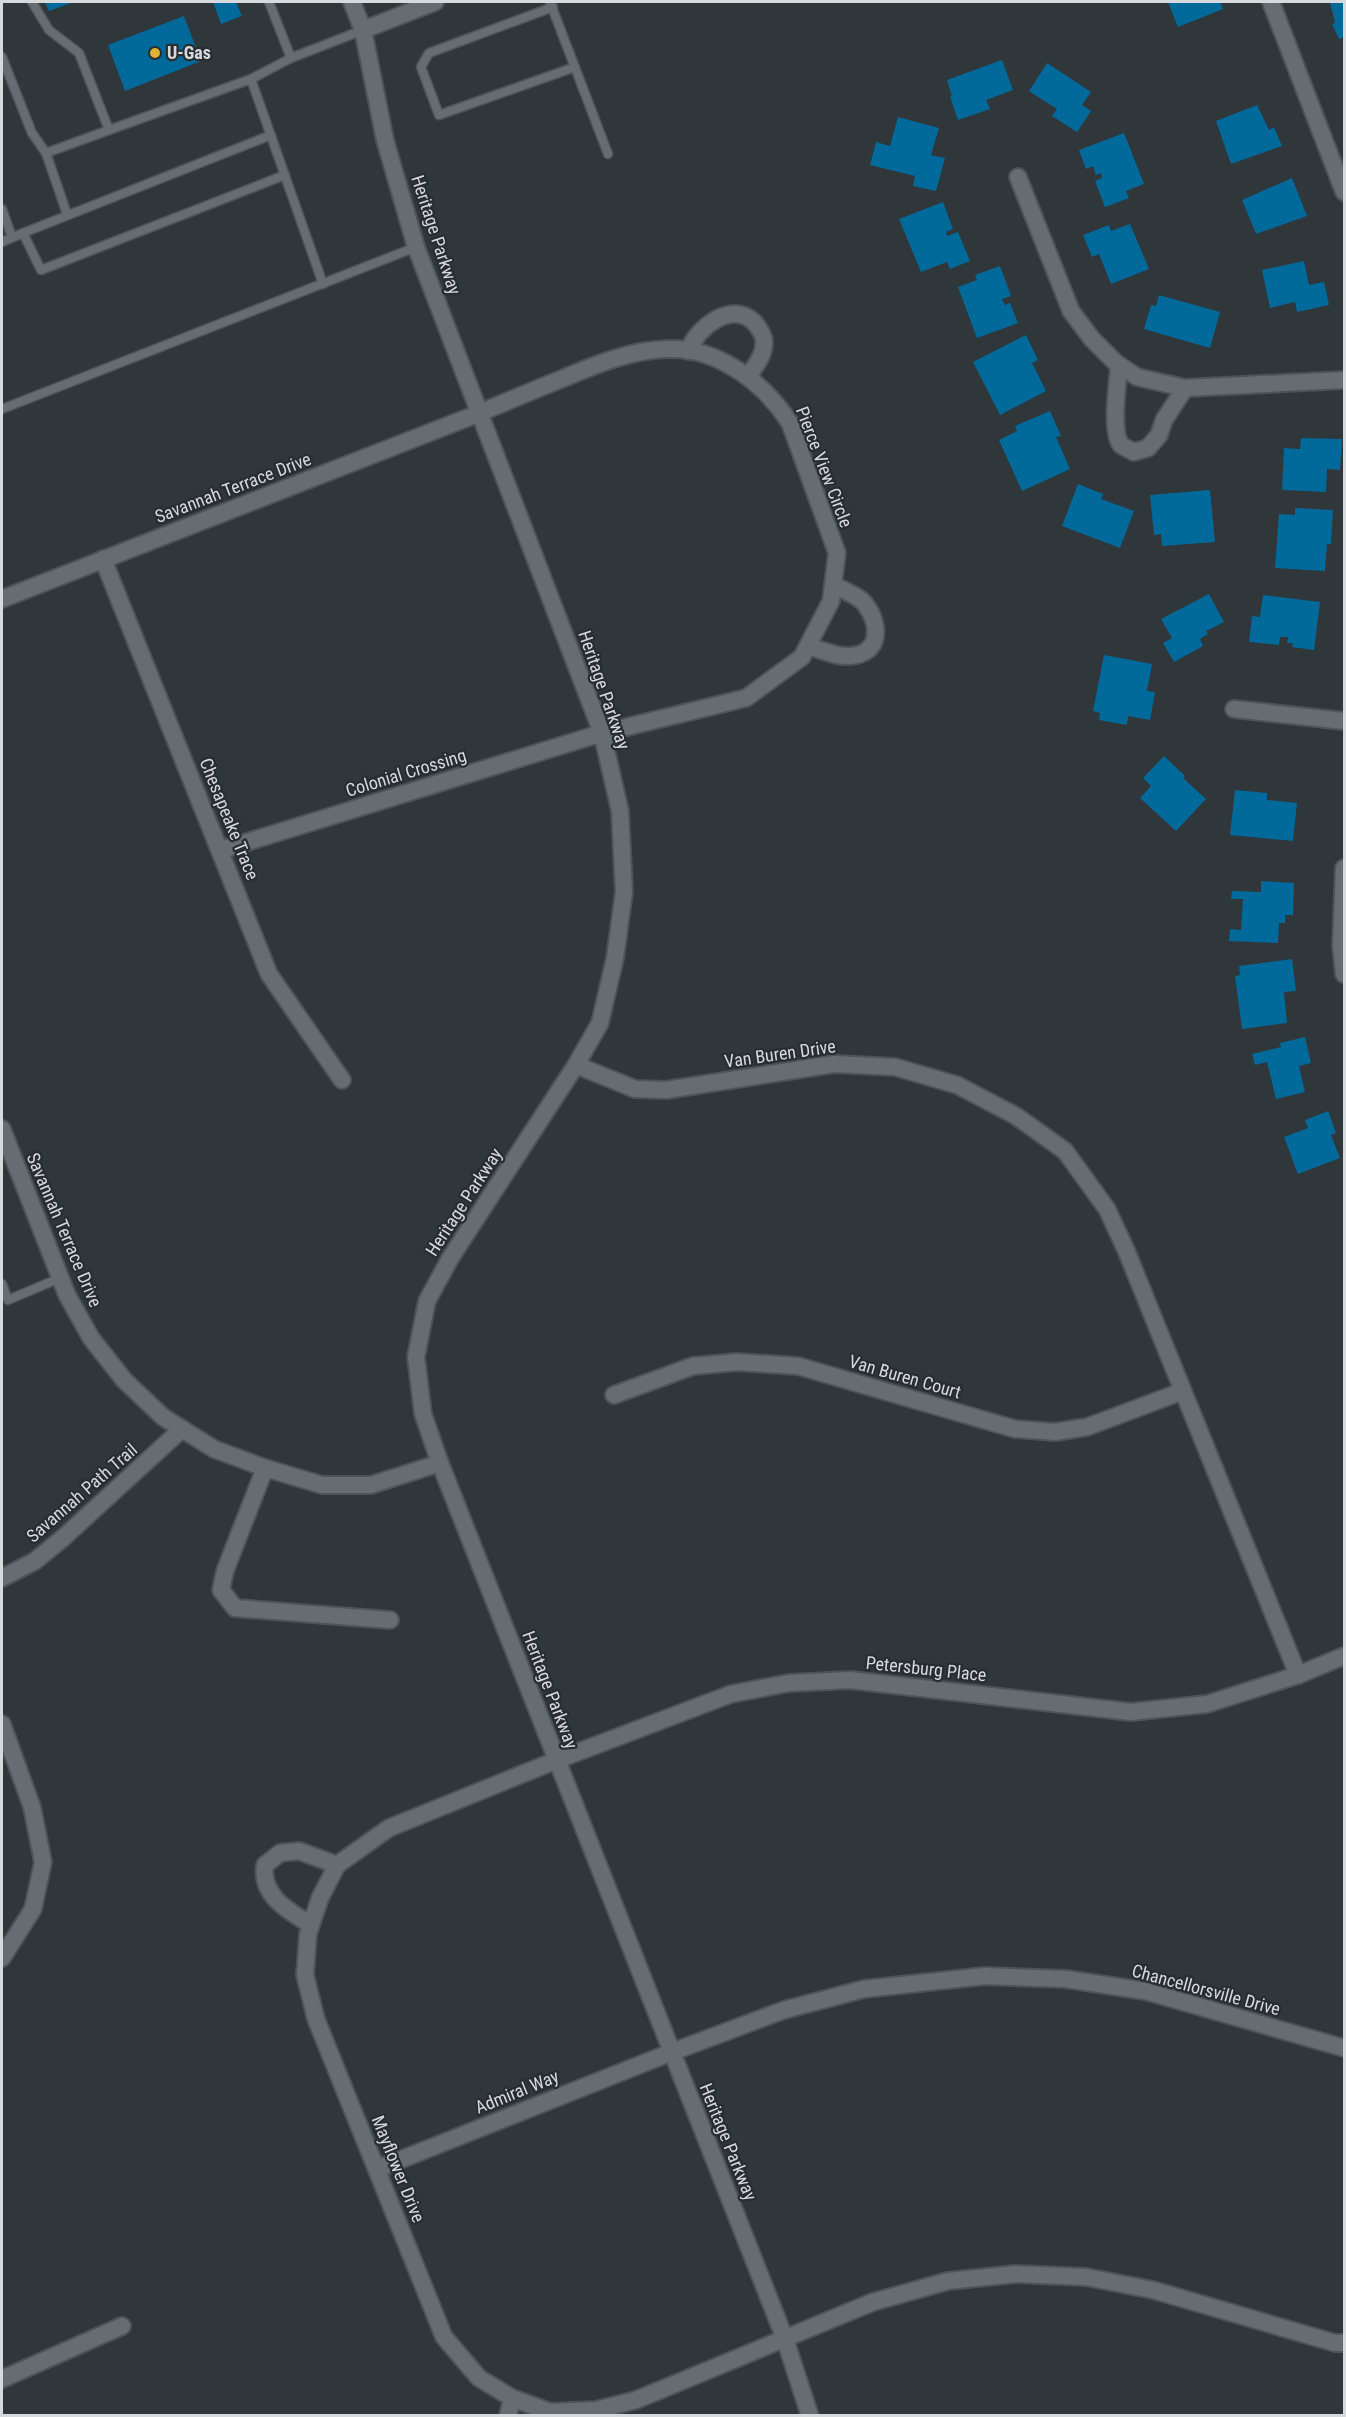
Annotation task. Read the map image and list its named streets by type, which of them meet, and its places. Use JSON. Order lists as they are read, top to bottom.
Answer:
{
  "streets": {
    "street": [
      "Heritage Parkway",
      "Pierce View Circle",
      "Savannah Terrace Drive",
      "Colonial Crossing",
      "Chesapeake Trace",
      "Van Buren Drive",
      "Van Buren Court",
      "Savannah Path Trail",
      "Petersburg Place",
      "Chancellorsville Drive",
      "Admiral Way",
      "Mayflower Drive"
    ]
  },
  "crossings": [
    ["Heritage Parkway", "Pierce View Circle"],
    ["Heritage Parkway", "Savannah Terrace Drive"],
    ["Heritage Parkway", "Colonial Crossing"],
    ["Heritage Parkway", "Van Buren Drive"],
    ["Heritage Parkway", "Petersburg Place"],
    ["Heritage Parkway", "Chancellorsville Drive"],
    ["Heritage Parkway", "Admiral Way"],
    ["Heritage Parkway", "Mayflower Drive"],
    ["Pierce View Circle", "Savannah Terrace Drive"],
    ["Pierce View Circle", "Colonial Crossing"],
    ["Savannah Terrace Drive", "Chesapeake Trace"],
    ["Savannah Terrace Drive", "Savannah Path Trail"],
    ["Colonial Crossing", "Chesapeake Trace"],
    ["Van Buren Drive", "Van Buren Court"],
    ["Petersburg Place", "Mayflower Drive"],
    ["Chancellorsville Drive", "Admiral Way"],
    ["Admiral Way", "Mayflower Drive"]
  ],
  "places": ["U-Gas"]
}
